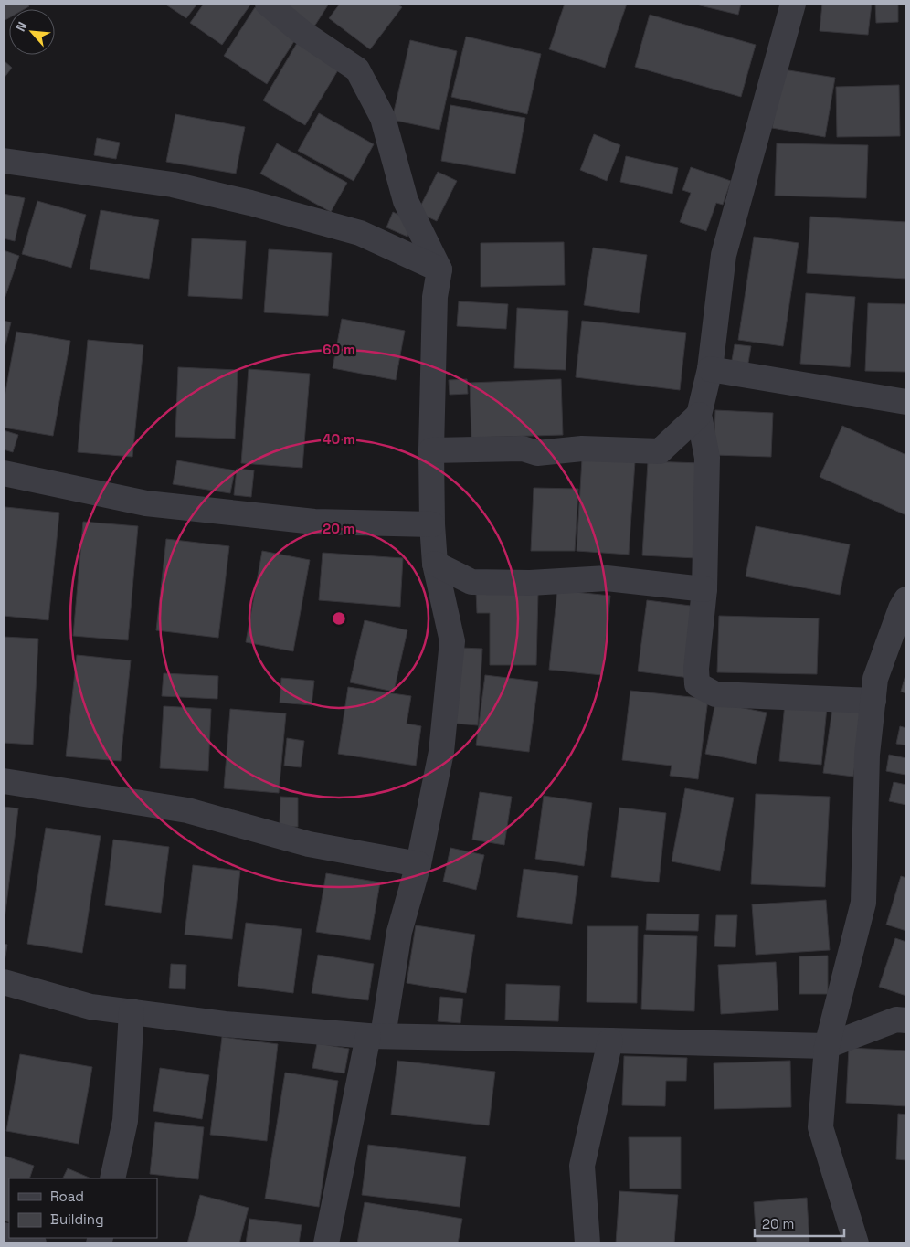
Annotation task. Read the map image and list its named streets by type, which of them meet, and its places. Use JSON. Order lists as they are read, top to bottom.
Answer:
{
  "legend": ["Road", "Building"],
  "scale_bar": "20 m",
  "north": "top left",
  "rings": ["60 m", "40 m", "20 m"]
}
